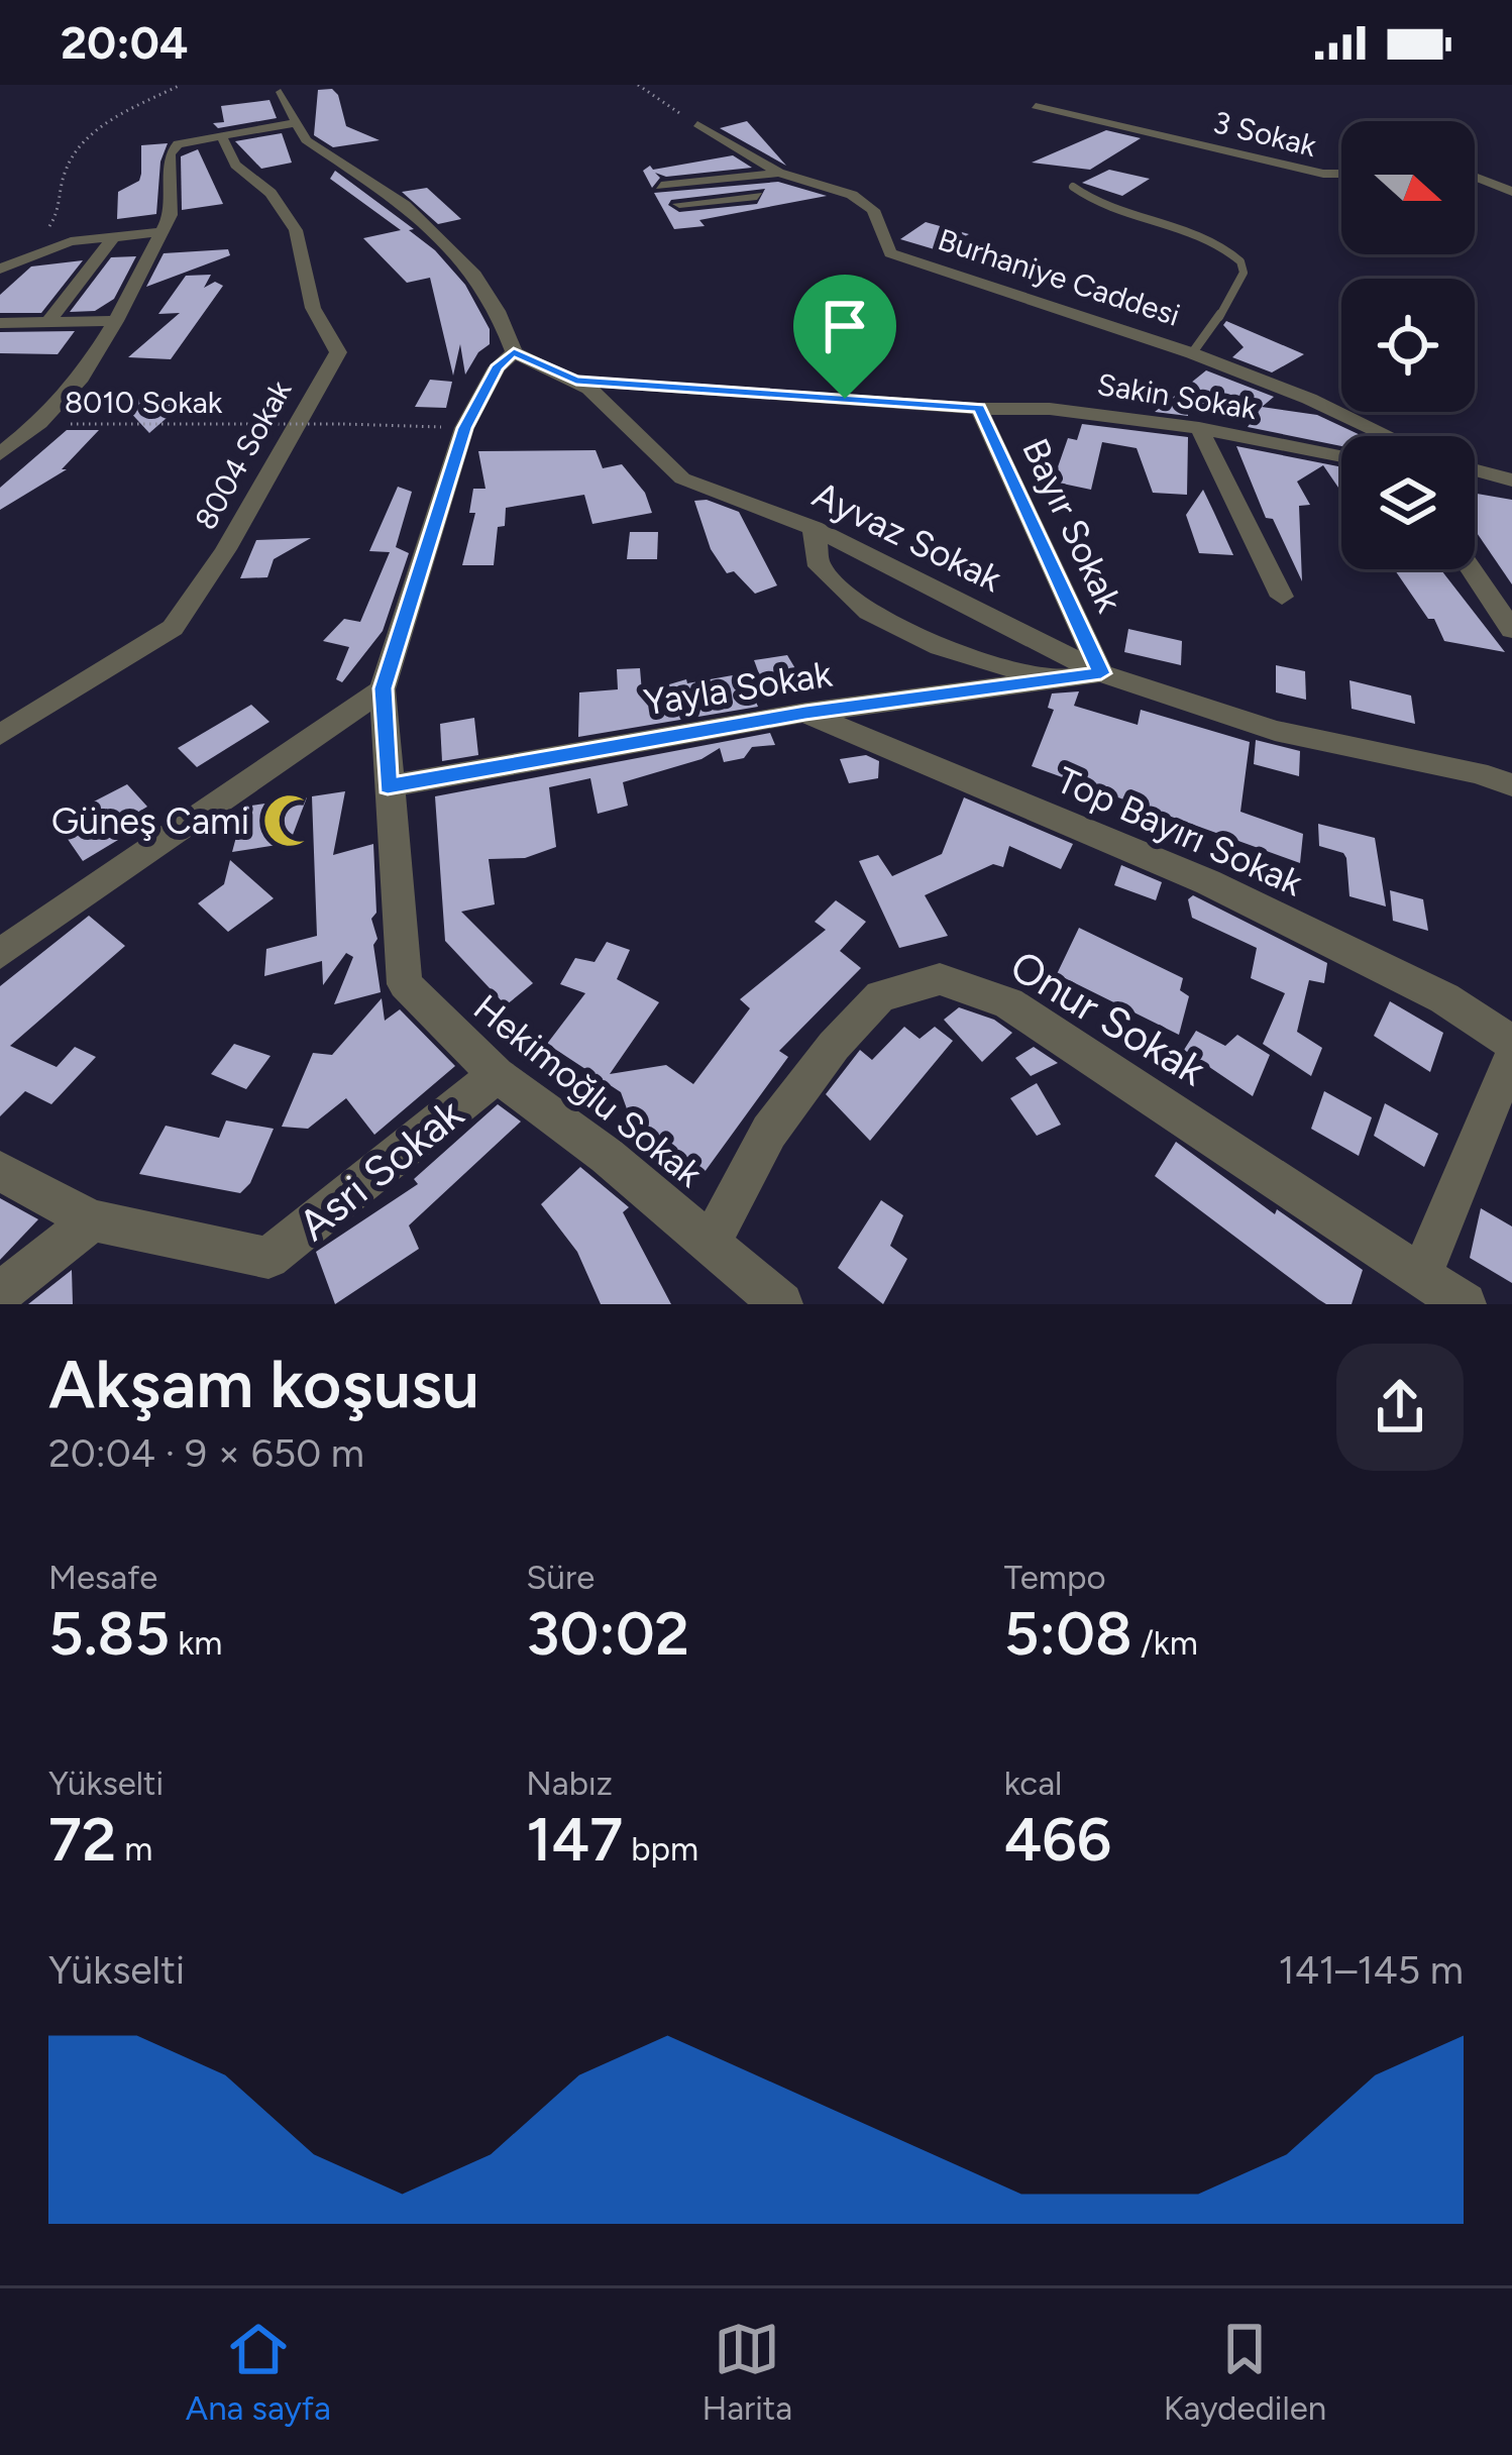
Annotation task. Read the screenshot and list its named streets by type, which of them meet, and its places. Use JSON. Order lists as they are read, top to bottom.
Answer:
{
  "streets": {
    "street": [
      "3 Sokak",
      "Burhaniye Caddesi",
      "Sakin Sokak",
      "8004 Sokak",
      "Bayır Sokak",
      "Ayvaz Sokak",
      "Yayla Sokak",
      "Top Bayırı Sokak",
      "Onur Sokak",
      "Hekimoğlu Sokak",
      "Asri Sokak"
    ],
    "path": ["8010 Sokak"]
  },
  "crossings": [
    ["Sakin Sokak", "Bayır Sokak"],
    ["Sakin Sokak", "Ayvaz Sokak"],
    ["8010 Sokak", "Hekimoğlu Sokak"],
    ["Bayır Sokak", "Ayvaz Sokak"],
    ["Bayır Sokak", "Yayla Sokak"],
    ["Ayvaz Sokak", "Yayla Sokak"],
    ["Ayvaz Sokak", "Hekimoğlu Sokak"],
    ["Yayla Sokak", "Top Bayırı Sokak"],
    ["Yayla Sokak", "Hekimoğlu Sokak"],
    ["Onur Sokak", "Hekimoğlu Sokak"],
    ["Hekimoğlu Sokak", "Asri Sokak"]
  ],
  "places": {
    "mosque": ["Güneş Cami"]
  },
  "north": "right",
  "page": {
    "status": "20:04",
    "heading": ["Akşam koşusu", "20:04 · 9 × 650 m"],
    "stats": [
      ["Mesafe", "5.85 km"],
      ["Süre", "30:02"],
      ["Tempo", "5:08 /km"],
      ["Yükselti", "72 m"],
      ["Nabız", "147 bpm"],
      ["kcal", "466"]
    ],
    "chart": ["Yükselti", "141–145 m"],
    "tabs": ["Ana sayfa", "Harita", "Kaydedilen"]
  }
}
